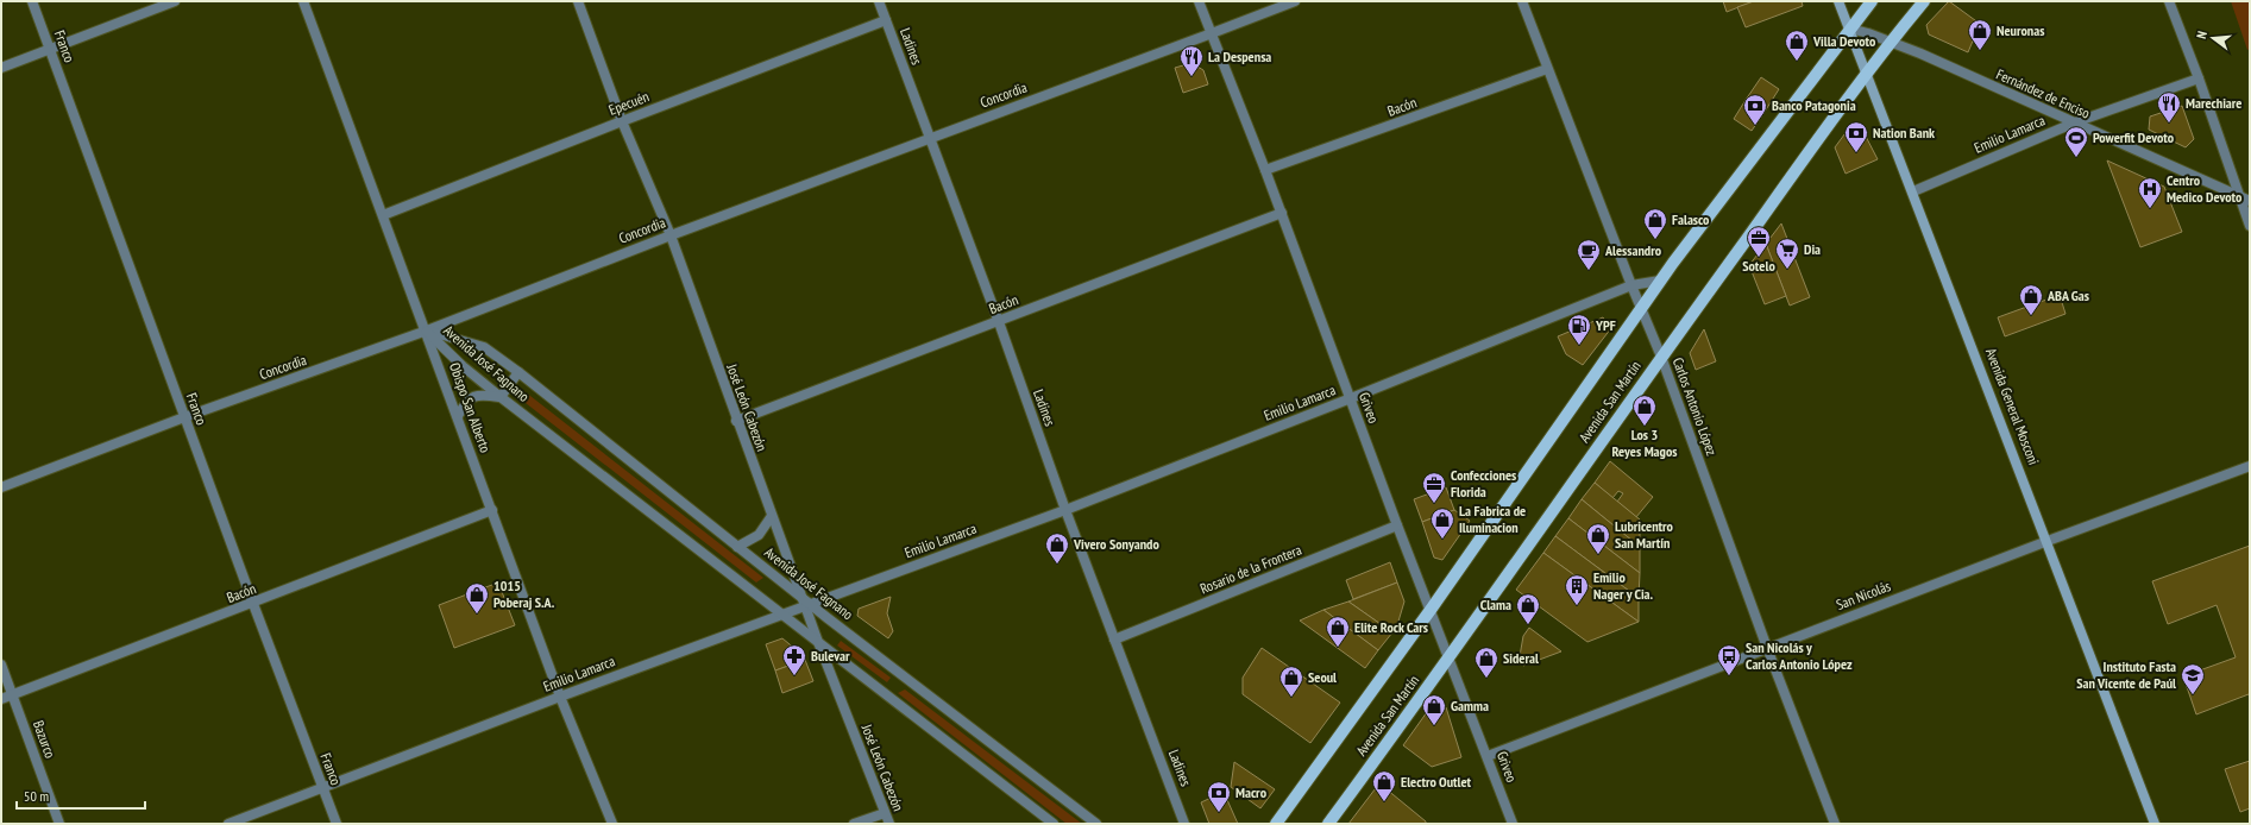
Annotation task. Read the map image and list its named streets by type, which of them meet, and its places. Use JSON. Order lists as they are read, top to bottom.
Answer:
{
  "streets": {
    "main road": ["Avenida San Martín", "Avenida General Mosconi"],
    "street": [
      "Franco",
      "Ladines",
      "Fernández de Enciso",
      "Concordia",
      "Epecuén",
      "Bacón",
      "Emilio Lamarca",
      "Avenida José Fagnano",
      "Carlos Antonio López",
      "Obispo San Alberto",
      "José León Cabezón",
      "Griveo",
      "Rosario de la Frontera",
      "San Nicolás",
      "Bazurco"
    ]
  },
  "crossings": [
    ["Franco", "Concordia"],
    ["Franco", "Bacón"],
    ["Franco", "Emilio Lamarca"],
    ["Ladines", "Concordia"],
    ["Ladines", "Epecuén"],
    ["Ladines", "Bacón"],
    ["Ladines", "Emilio Lamarca"],
    ["Ladines", "Rosario de la Frontera"],
    ["Fernández de Enciso", "Emilio Lamarca"],
    ["Fernández de Enciso", "Avenida San Martín"],
    ["Fernández de Enciso", "Avenida General Mosconi"],
    ["Concordia", "Avenida José Fagnano"],
    ["Concordia", "Obispo San Alberto"],
    ["Concordia", "José León Cabezón"],
    ["Concordia", "Griveo"],
    ["Epecuén", "Obispo San Alberto"],
    ["Epecuén", "José León Cabezón"],
    ["Bacón", "Carlos Antonio López"],
    ["Bacón", "Obispo San Alberto"],
    ["Bacón", "José León Cabezón"],
    ["Bacón", "Griveo"],
    ["Bacón", "Bazurco"],
    ["Emilio Lamarca", "Avenida José Fagnano"],
    ["Emilio Lamarca", "Avenida San Martín"],
    ["Emilio Lamarca", "Carlos Antonio López"],
    ["Emilio Lamarca", "Avenida General Mosconi"],
    ["Emilio Lamarca", "Obispo San Alberto"],
    ["Emilio Lamarca", "José León Cabezón"],
    ["Emilio Lamarca", "Griveo"],
    ["Avenida José Fagnano", "Obispo San Alberto"],
    ["Avenida José Fagnano", "José León Cabezón"],
    ["Avenida San Martín", "Carlos Antonio López"],
    ["Avenida San Martín", "Avenida General Mosconi"],
    ["Avenida San Martín", "Griveo"],
    ["Carlos Antonio López", "San Nicolás"],
    ["Avenida General Mosconi", "San Nicolás"],
    ["Griveo", "Rosario de la Frontera"],
    ["Griveo", "San Nicolás"]
  ],
  "places": {
    "shop": [
      "Neuronas",
      "Villa Devoto",
      "Falasco",
      "ABA Gas",
      "Los 3 Reyes Magos",
      "La Fabrica de Iluminacion",
      "Lubricentro San Martín",
      "Vivero Sonyando",
      "1015 Poberaj S.A.",
      "Clama",
      "Elite Rock Cars",
      "Sideral",
      "Seoul",
      "Gamma",
      "Electro Outlet"
    ],
    "restaurant": ["La Despensa", "Marechiare"],
    "bank": ["Banco Patagonia", "Nation Bank", "Macro"],
    "sports": ["Powerfit Devoto"],
    "hospital": ["Centro Medico Devoto"],
    "office": ["Sotelo", "Confecciones Florida"],
    "supermarket": ["Dia"],
    "cafe": ["Alessandro"],
    "fuel station": ["YPF"],
    "building": ["Emilio Nager y Cia."],
    "pharmacy": ["Bulevar"],
    "bus stop": ["San Nicolás y Carlos Antonio López"],
    "school or university": ["Instituto Fasta San Vicente de Paúl"]
  },
  "scale_bar": "50 m",
  "north": "left"
}
